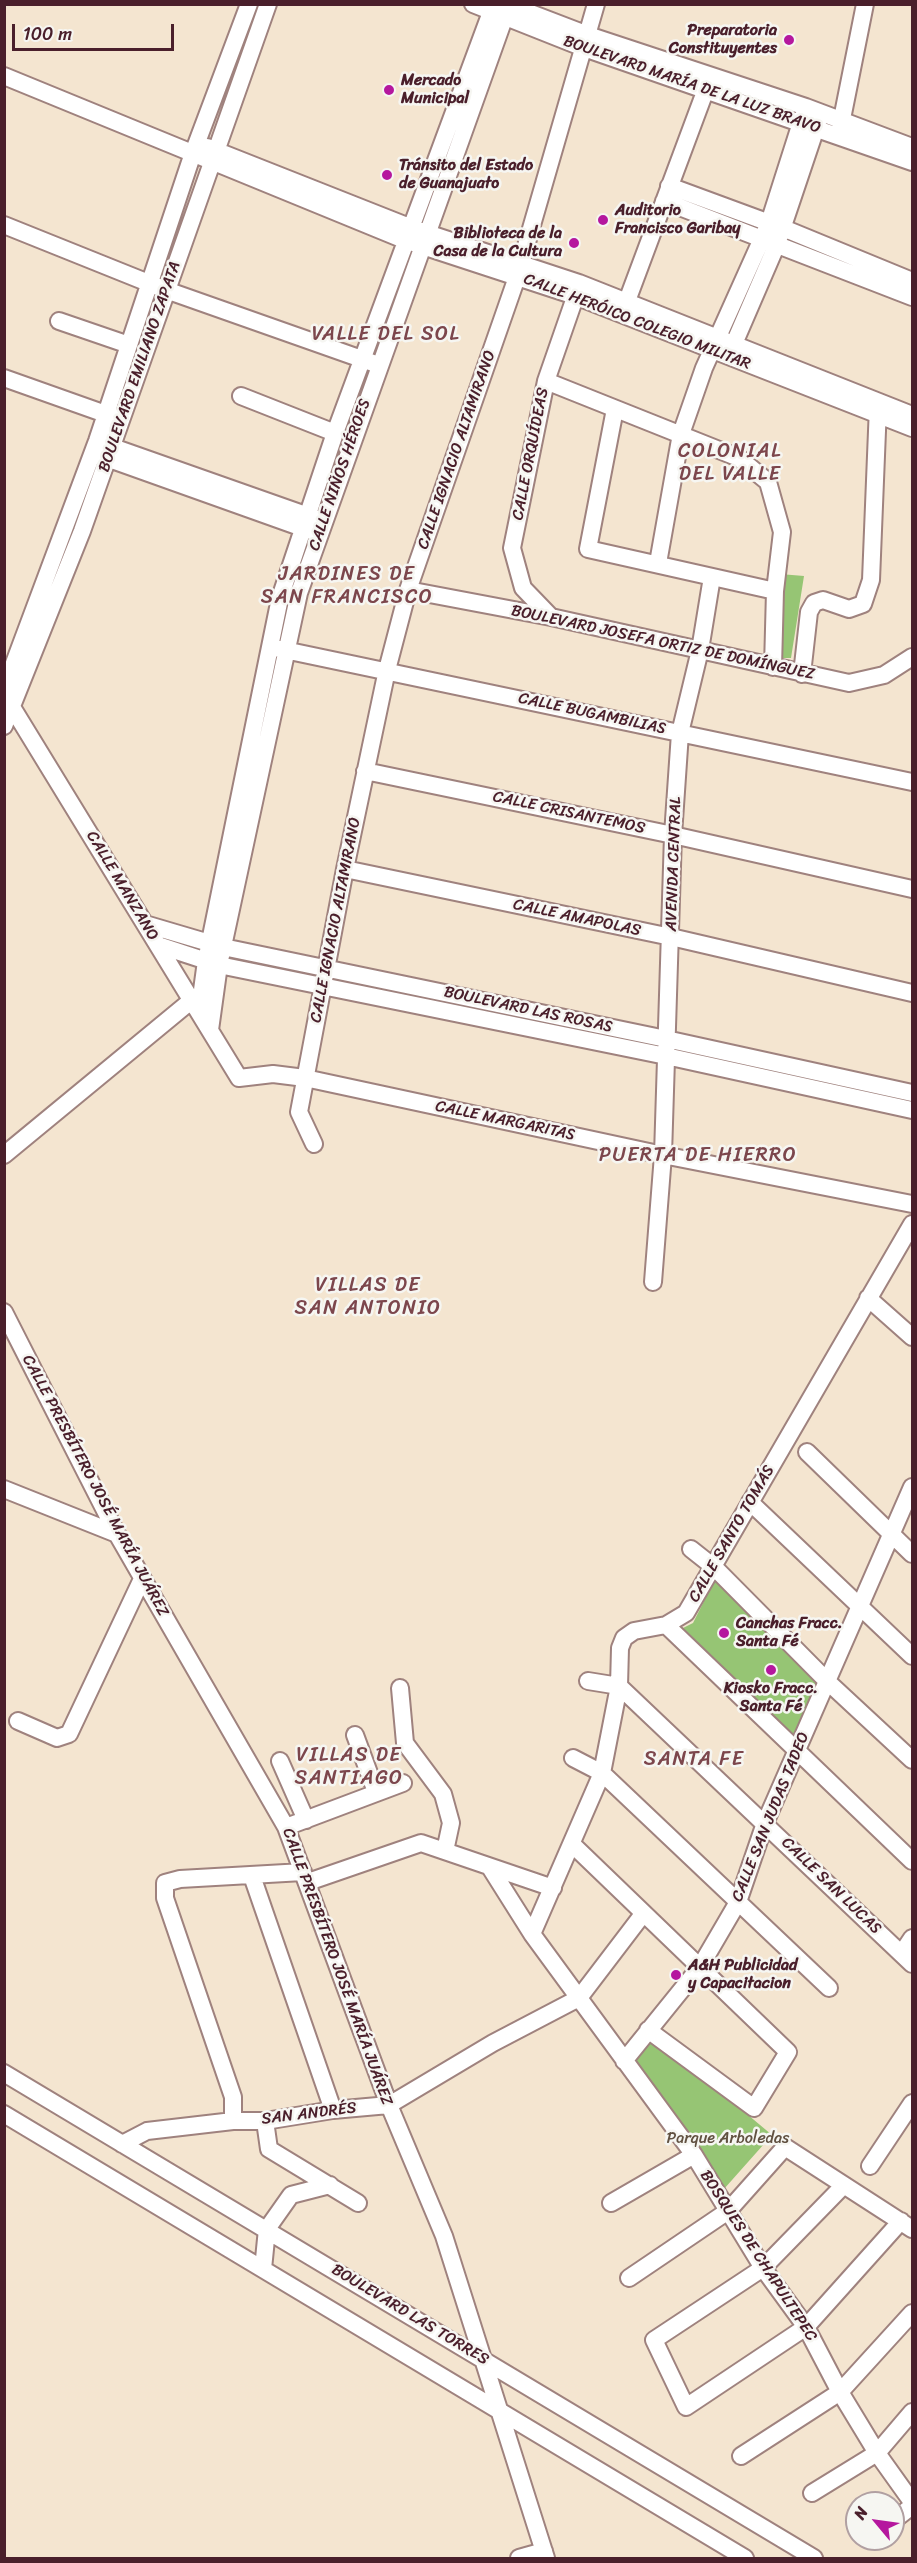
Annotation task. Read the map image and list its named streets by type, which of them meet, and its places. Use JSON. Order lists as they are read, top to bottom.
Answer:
{
  "streets": {
    "street": [
      "BOULEVARD MARÍA DE LA LUZ BRAVO",
      "CALLE HERÓICO COLEGIO MILITAR",
      "BOULEVARD EMILIANO ZAPATA",
      "CALLE IGNACIO ALTAMIRANO",
      "CALLE ORQUÍDEAS",
      "CALLE NIÑOS HÉROES",
      "BOULEVARD JOSEFA ORTIZ DE DOMÍNGUEZ",
      "CALLE BUGAMBILIAS",
      "CALLE CRISANTEMOS",
      "AVENIDA CENTRAL",
      "CALLE MANZANO",
      "CALLE AMAPOLAS",
      "BOULEVARD LAS ROSAS",
      "CALLE MARGARITAS",
      "CALLE PRESBÍTERO JOSÉ MARÍA JUÁREZ",
      "CALLE SANTO TOMÁS",
      "CALLE SAN JUDAS TADEO",
      "CALLE SAN LUCAS",
      "SAN ANDRÉS",
      "BOSQUES DE CHAPULTEPEC",
      "BOULEVARD LAS TORRES"
    ]
  },
  "crossings": [
    ["BOULEVARD MARÍA DE LA LUZ BRAVO", "CALLE IGNACIO ALTAMIRANO"],
    ["BOULEVARD MARÍA DE LA LUZ BRAVO", "CALLE NIÑOS HÉROES"],
    ["CALLE HERÓICO COLEGIO MILITAR", "BOULEVARD EMILIANO ZAPATA"],
    ["CALLE HERÓICO COLEGIO MILITAR", "CALLE IGNACIO ALTAMIRANO"],
    ["CALLE HERÓICO COLEGIO MILITAR", "CALLE ORQUÍDEAS"],
    ["CALLE HERÓICO COLEGIO MILITAR", "CALLE NIÑOS HÉROES"],
    ["BOULEVARD EMILIANO ZAPATA", "CALLE MANZANO"],
    ["CALLE IGNACIO ALTAMIRANO", "BOULEVARD JOSEFA ORTIZ DE DOMÍNGUEZ"],
    ["CALLE IGNACIO ALTAMIRANO", "CALLE BUGAMBILIAS"],
    ["CALLE IGNACIO ALTAMIRANO", "CALLE CRISANTEMOS"],
    ["CALLE IGNACIO ALTAMIRANO", "CALLE AMAPOLAS"],
    ["CALLE IGNACIO ALTAMIRANO", "BOULEVARD LAS ROSAS"],
    ["CALLE IGNACIO ALTAMIRANO", "CALLE MARGARITAS"],
    ["CALLE ORQUÍDEAS", "BOULEVARD JOSEFA ORTIZ DE DOMÍNGUEZ"],
    ["CALLE NIÑOS HÉROES", "CALLE BUGAMBILIAS"],
    ["CALLE NIÑOS HÉROES", "CALLE MANZANO"],
    ["CALLE NIÑOS HÉROES", "BOULEVARD LAS ROSAS"],
    ["BOULEVARD JOSEFA ORTIZ DE DOMÍNGUEZ", "AVENIDA CENTRAL"],
    ["CALLE BUGAMBILIAS", "AVENIDA CENTRAL"],
    ["CALLE CRISANTEMOS", "AVENIDA CENTRAL"],
    ["AVENIDA CENTRAL", "CALLE AMAPOLAS"],
    ["AVENIDA CENTRAL", "BOULEVARD LAS ROSAS"],
    ["AVENIDA CENTRAL", "CALLE MARGARITAS"],
    ["CALLE MANZANO", "BOULEVARD LAS ROSAS"],
    ["CALLE MANZANO", "CALLE MARGARITAS"],
    ["CALLE PRESBÍTERO JOSÉ MARÍA JUÁREZ", "SAN ANDRÉS"],
    ["CALLE PRESBÍTERO JOSÉ MARÍA JUÁREZ", "BOULEVARD LAS TORRES"],
    ["CALLE SANTO TOMÁS", "CALLE SAN LUCAS"],
    ["CALLE SANTO TOMÁS", "BOSQUES DE CHAPULTEPEC"],
    ["CALLE SAN JUDAS TADEO", "CALLE SAN LUCAS"],
    ["CALLE SAN JUDAS TADEO", "BOSQUES DE CHAPULTEPEC"],
    ["SAN ANDRÉS", "BOSQUES DE CHAPULTEPEC"],
    ["SAN ANDRÉS", "BOULEVARD LAS TORRES"]
  ],
  "districts": [
    "VALLE DEL SOL",
    "COLONIAL DEL VALLE",
    "JARDINES DE SAN FRANCISCO",
    "PUERTA DE HIERRO",
    "VILLAS DE SAN ANTONIO",
    "VILLAS DE SANTIAGO",
    "SANTA FE"
  ],
  "parks": ["Parque Arboledas"],
  "places": [
    "Preparatoria Constituyentes",
    "Mercado Municipal",
    "Tránsito del Estado de Guanajuato",
    "Auditorio Francisco Garibay",
    "Biblioteca de la Casa de la Cultura",
    "Canchas Fracc. Santa Fé",
    "Kiosko Fracc. Santa Fé",
    "A&H Publicidad y Capacitacion"
  ],
  "scale_bar": "100 m",
  "north": "top left"
}
